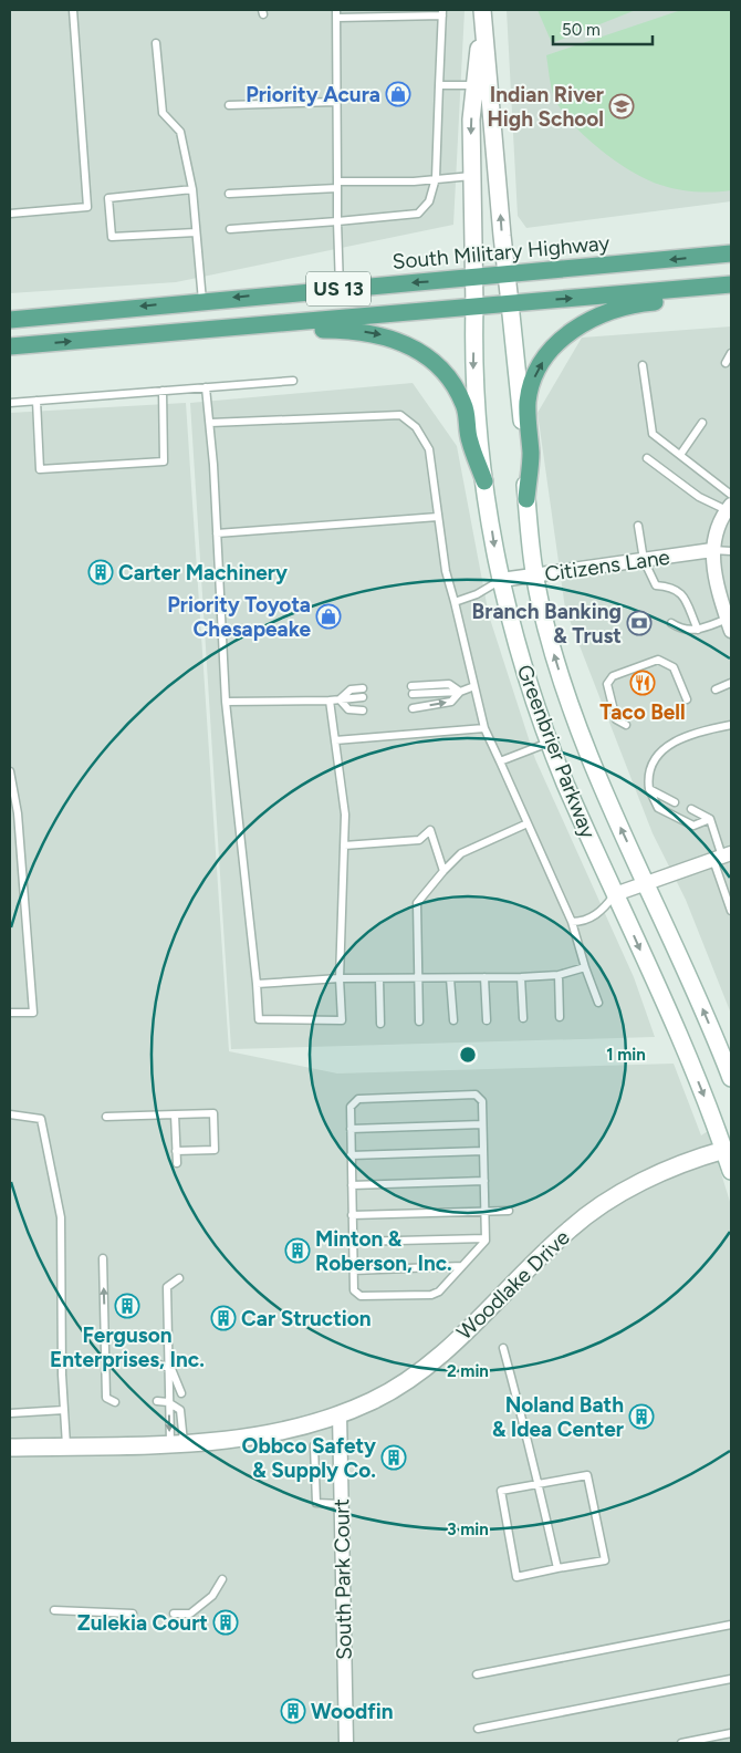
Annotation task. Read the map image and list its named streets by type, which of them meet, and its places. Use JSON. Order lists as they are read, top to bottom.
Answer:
{
  "streets": {
    "main road": [
      "South Military Highway",
      "US 13",
      "Greenbrier Parkway",
      "Woodlake Drive"
    ],
    "street": ["Citizens Lane", "South Park Court"]
  },
  "crossings": [
    ["South Military Highway", "Greenbrier Parkway"],
    ["US 13", "Greenbrier Parkway"],
    ["Citizens Lane", "Greenbrier Parkway"],
    ["Greenbrier Parkway", "Woodlake Drive"],
    ["Woodlake Drive", "South Park Court"]
  ],
  "places": {
    "shop": ["Priority Acura", "Priority Toyota Chesapeake"],
    "school or university": ["Indian River High School"],
    "building": [
      "Carter Machinery",
      "Minton & Roberson, Inc.",
      "Ferguson Enterprises, Inc.",
      "Car Struction",
      "Noland Bath & Idea Center",
      "Obbco Safety & Supply Co.",
      "Zulekia Court",
      "Woodfin"
    ],
    "bank": ["Branch Banking & Trust"],
    "restaurant": ["Taco Bell"]
  },
  "scale_bar": "50 m",
  "rings": ["1 min", "2 min", "3 min"]
}
